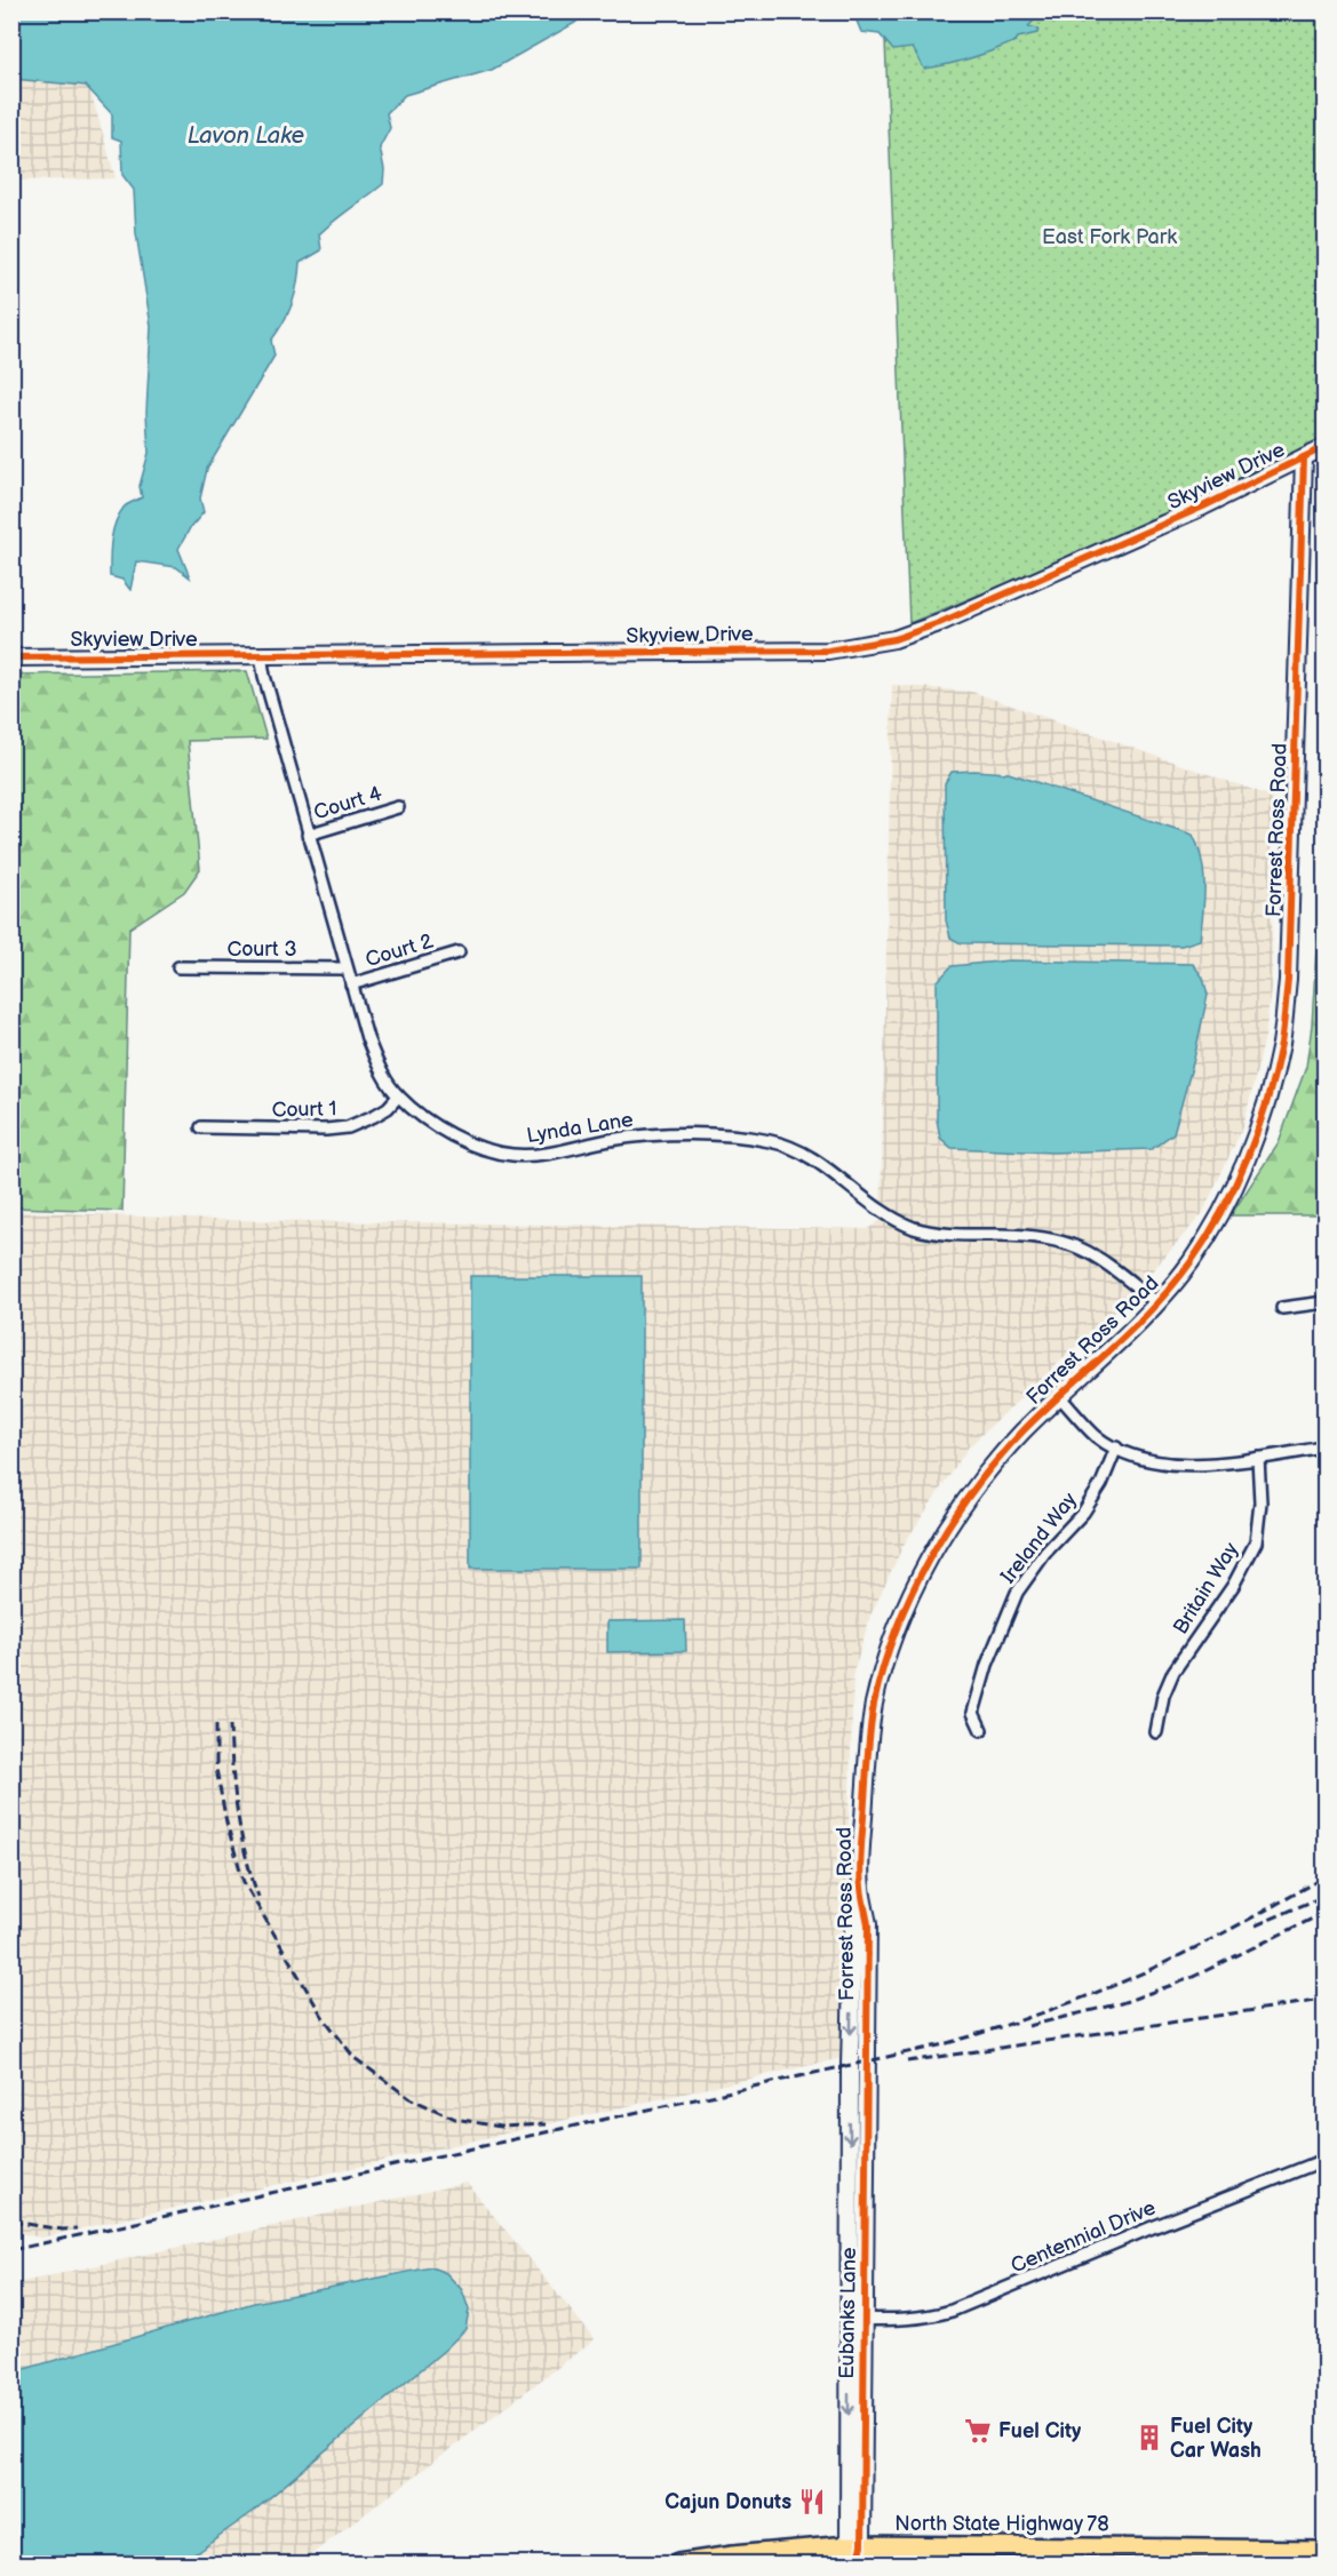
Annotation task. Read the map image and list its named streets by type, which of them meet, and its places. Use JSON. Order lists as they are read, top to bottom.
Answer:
{
  "streets": {
    "main road": ["North State Highway 78"],
    "street": [
      "Skyview Drive",
      "Court 4",
      "Forrest Ross Road",
      "Court 3",
      "Court 2",
      "Court 1",
      "Lynda Lane",
      "Ireland Way",
      "Britain Way",
      "Centennial Drive",
      "Eubanks Lane"
    ]
  },
  "crossings": [
    ["Skyview Drive", "Forrest Ross Road"],
    ["Skyview Drive", "Lynda Lane"],
    ["Court 4", "Lynda Lane"],
    ["Forrest Ross Road", "Lynda Lane"],
    ["Forrest Ross Road", "Eubanks Lane"],
    ["Court 3", "Lynda Lane"],
    ["Court 2", "Lynda Lane"],
    ["Court 1", "Lynda Lane"],
    ["Centennial Drive", "Eubanks Lane"],
    ["Eubanks Lane", "North State Highway 78"]
  ],
  "water": ["Lavon Lake"],
  "parks": ["East Fork Park"],
  "places": {
    "supermarket": ["Fuel City"],
    "building": ["Fuel City Car Wash"],
    "restaurant": ["Cajun Donuts"]
  }
}
